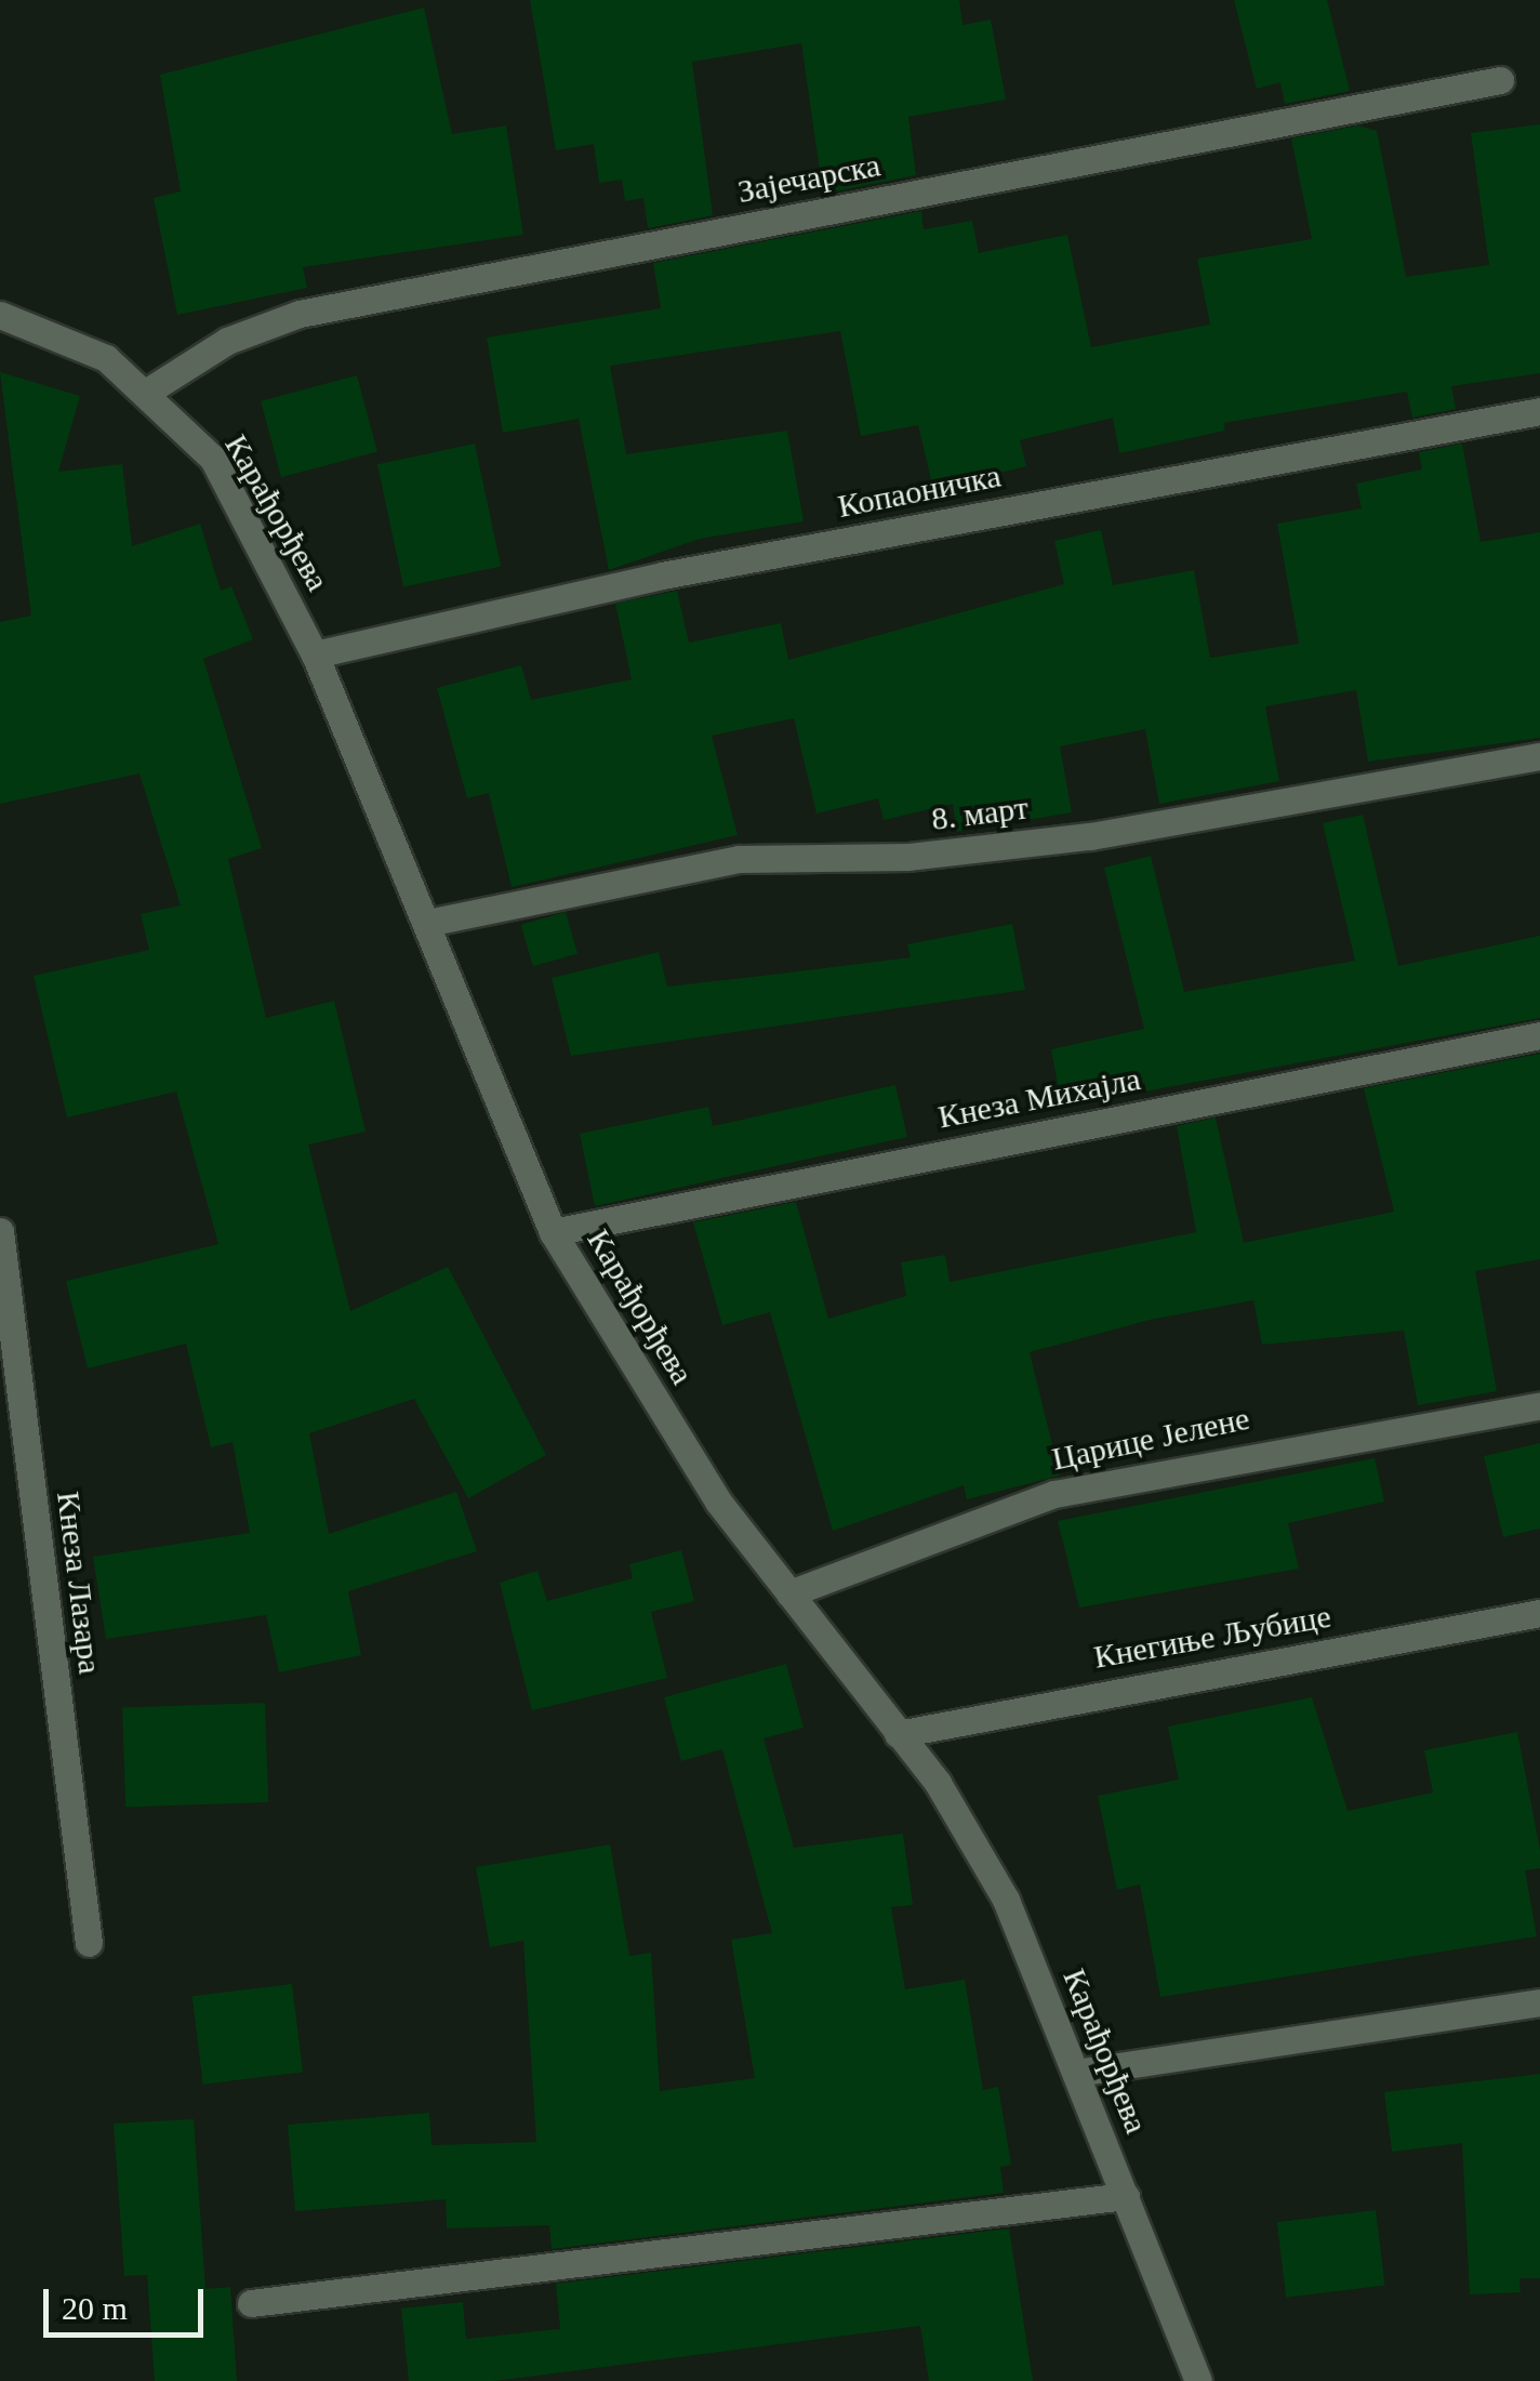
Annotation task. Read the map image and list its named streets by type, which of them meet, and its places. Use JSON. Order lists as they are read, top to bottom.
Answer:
{
  "streets": {
    "street": [
      "Зајечарска",
      "Копаоничка",
      "Карађорђева",
      "8. март",
      "Кнеза Михајла",
      "Царице Јелене",
      "Кнеза Лазара",
      "Кнегиње Љубице"
    ]
  },
  "crossings": [
    ["Зајечарска", "Карађорђева"],
    ["Копаоничка", "Карађорђева"],
    ["Карађорђева", "8. март"],
    ["Карађорђева", "Кнеза Михајла"],
    ["Карађорђева", "Царице Јелене"],
    ["Карађорђева", "Кнегиње Љубице"]
  ],
  "scale_bar": "20 m"
}
